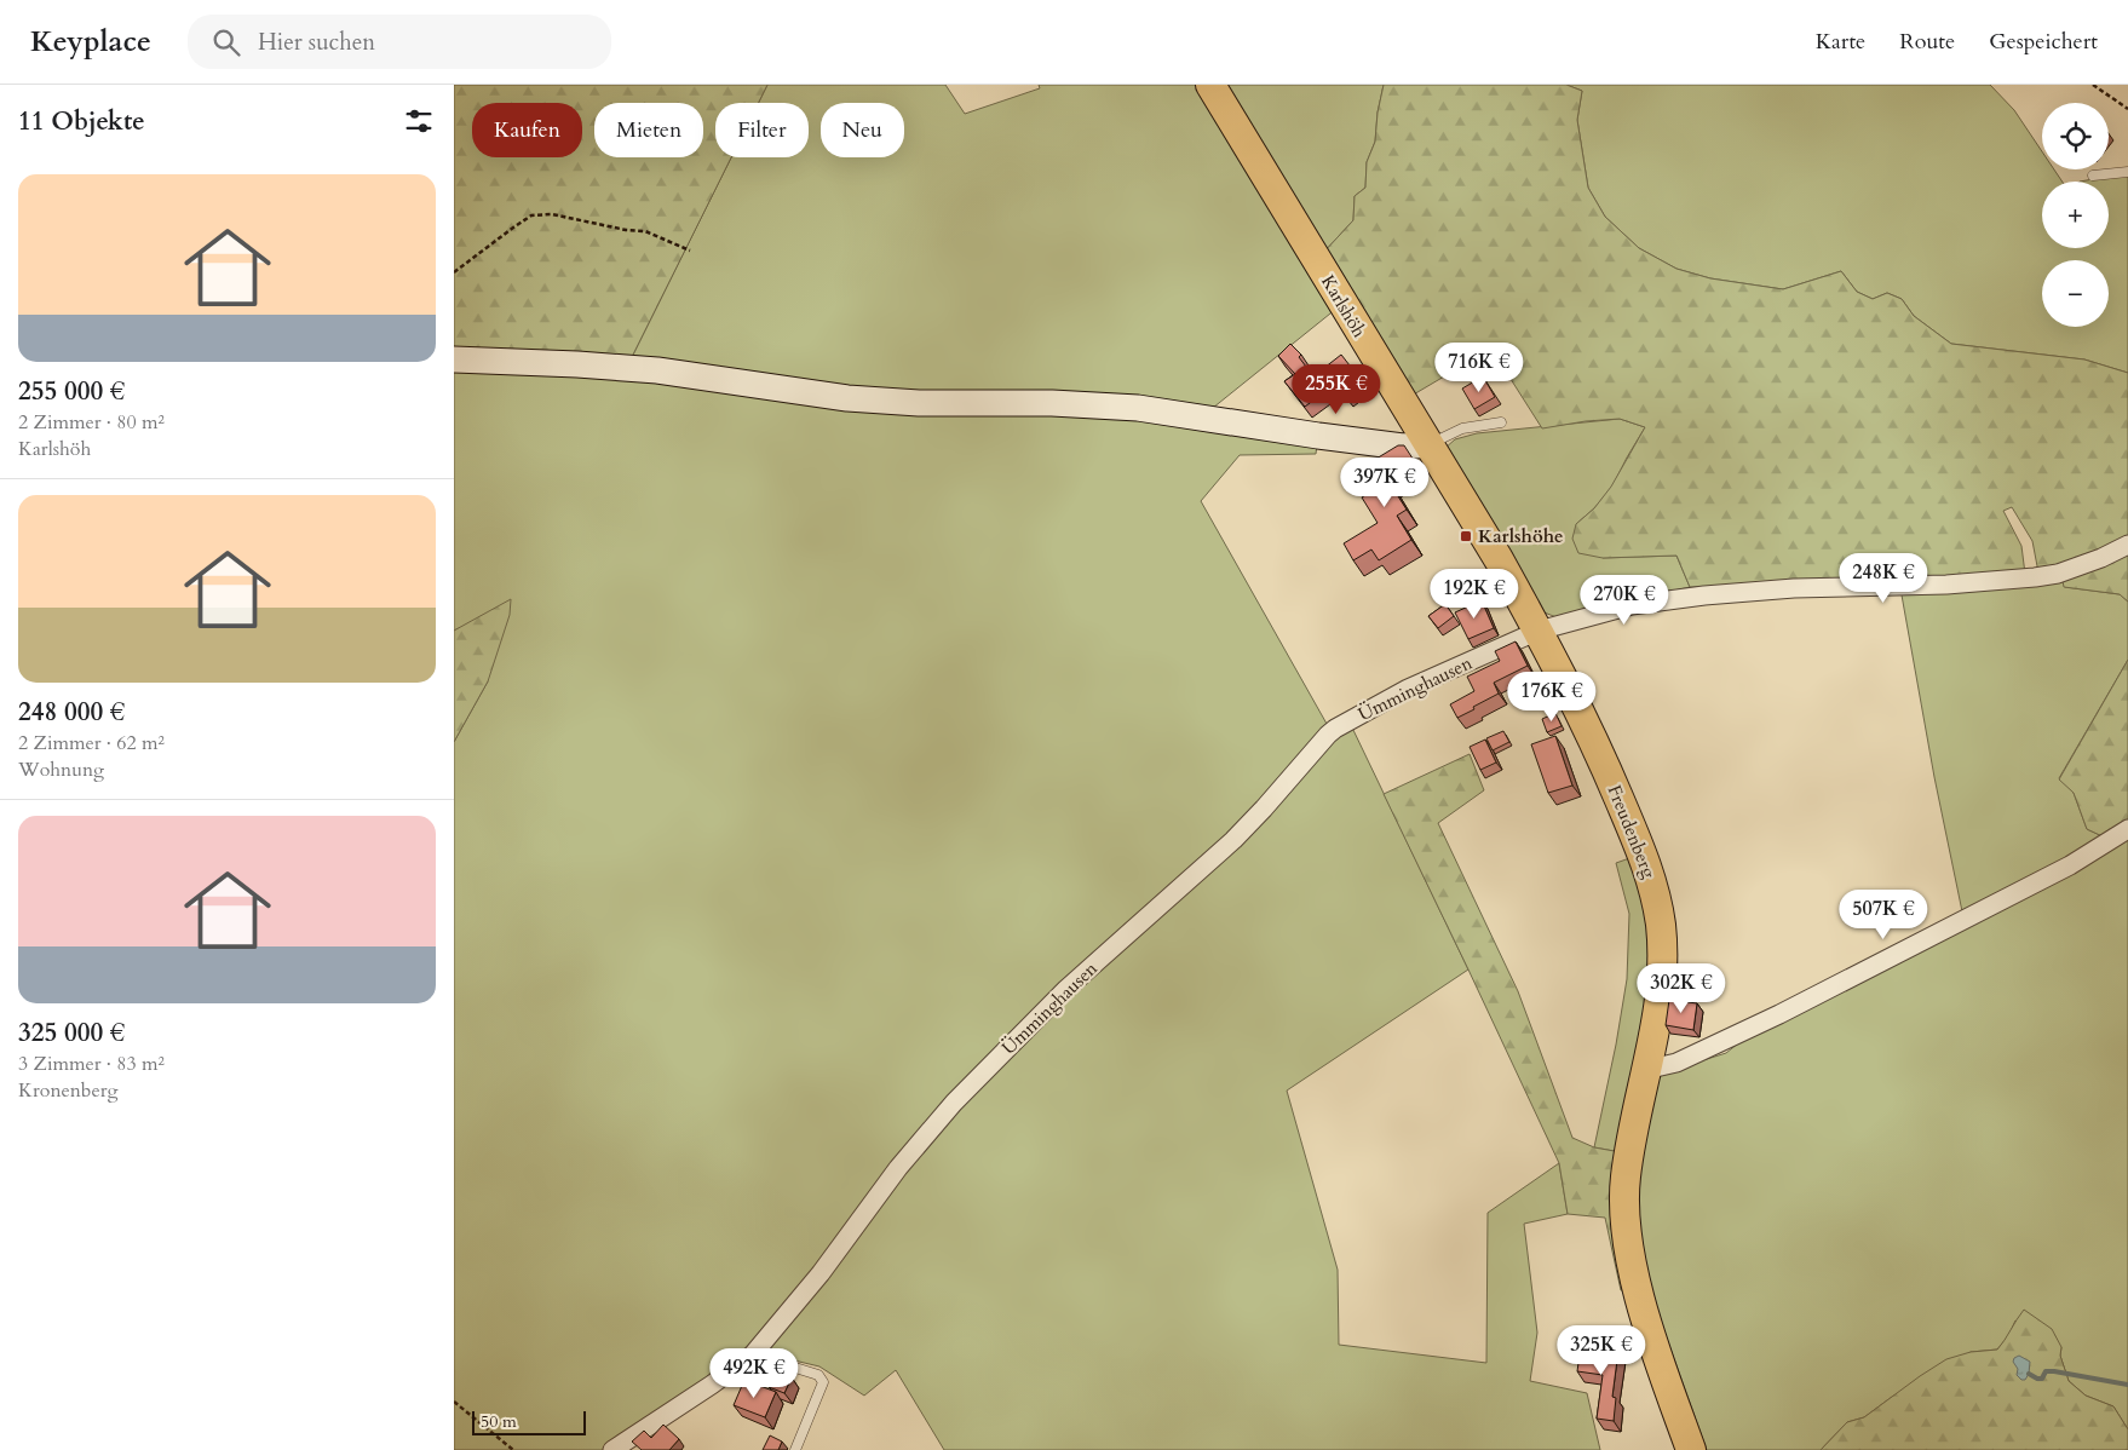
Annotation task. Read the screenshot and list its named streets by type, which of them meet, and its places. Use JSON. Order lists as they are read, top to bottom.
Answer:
{
  "streets": {
    "main road": ["Karlshöh", "Freudenberg"],
    "street": ["Ümminghausen"]
  },
  "crossings": [
    ["Karlshöh", "Freudenberg"],
    ["Ümminghausen", "Freudenberg"]
  ],
  "places": {
    "transit": ["Karlshöhe"]
  },
  "scale_bar": "50 m",
  "page": {
    "header": "Keyplace",
    "search": "Hier suchen",
    "nav": ["Karte", "Route", "Gespeichert"],
    "heading": "11 Objekte",
    "map_buttons": ["+", "−"],
    "chip": [
      "Kaufen",
      "Mieten",
      "Filter",
      "Neu"
    ],
    "list": [
      {
        "name": "255 000 €",
        "note": "2 Zimmer · 80 m² · Karlshöh"
      },
      {
        "name": "248 000 €",
        "note": "2 Zimmer · 62 m² · Wohnung"
      },
      {
        "name": "325 000 €",
        "note": "3 Zimmer · 83 m² · Kronenberg"
      }
    ],
    "price": [
      "716K €",
      "255K €",
      "397K €",
      "248K €",
      "192K €",
      "270K €",
      "176K €",
      "507K €",
      "302K €",
      "325K €",
      "492K €"
    ],
    "scale": "50 m"
  }
}
